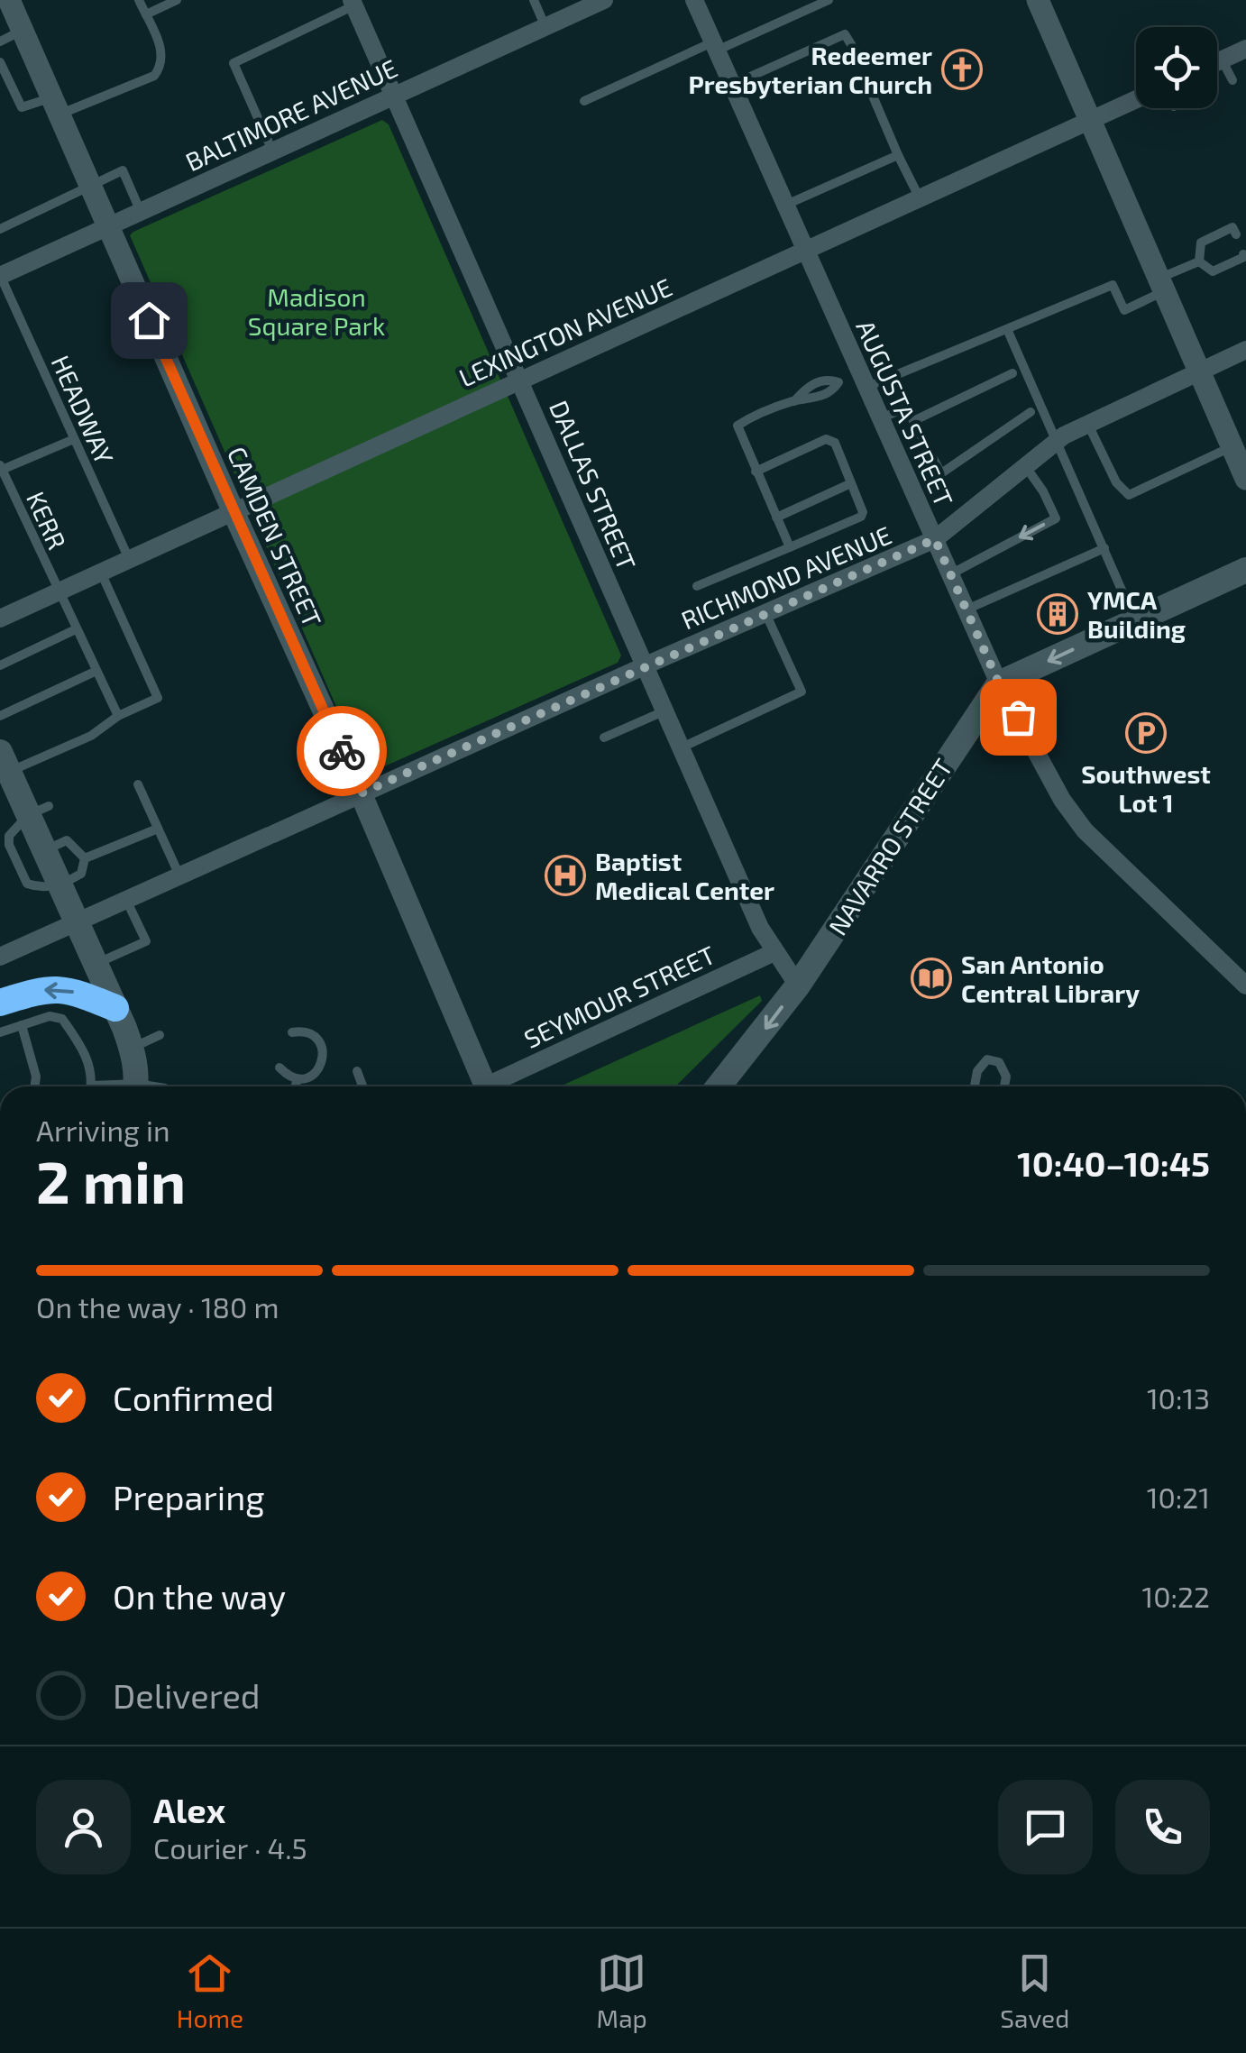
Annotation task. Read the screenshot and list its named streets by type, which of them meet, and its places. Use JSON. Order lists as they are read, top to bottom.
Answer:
{
  "streets": {
    "main road": ["NAVARRO STREET"],
    "street": [
      "BALTIMORE AVENUE",
      "LEXINGTON AVENUE",
      "AUGUSTA STREET",
      "DALLAS STREET",
      "CAMDEN STREET",
      "RICHMOND AVENUE",
      "SEYMOUR STREET"
    ],
    "lane": ["HEADWAY", "KERR"]
  },
  "crossings": [
    ["BALTIMORE AVENUE", "HEADWAY"],
    ["BALTIMORE AVENUE", "DALLAS STREET"],
    ["BALTIMORE AVENUE", "CAMDEN STREET"],
    ["LEXINGTON AVENUE", "HEADWAY"],
    ["LEXINGTON AVENUE", "AUGUSTA STREET"],
    ["LEXINGTON AVENUE", "DALLAS STREET"],
    ["LEXINGTON AVENUE", "KERR"],
    ["LEXINGTON AVENUE", "CAMDEN STREET"],
    ["AUGUSTA STREET", "RICHMOND AVENUE"],
    ["AUGUSTA STREET", "NAVARRO STREET"],
    ["DALLAS STREET", "RICHMOND AVENUE"],
    ["DALLAS STREET", "NAVARRO STREET"],
    ["DALLAS STREET", "SEYMOUR STREET"],
    ["CAMDEN STREET", "RICHMOND AVENUE"]
  ],
  "parks": ["Madison Square Park"],
  "places": {
    "church": ["Redeemer Presbyterian Church"],
    "building": ["YMCA Building"],
    "parking": ["Southwest Lot 1"],
    "hospital": ["Baptist Medical Center"],
    "library": ["San Antonio Central Library"]
  },
  "page": {
    "heading": ["2 min", "Arriving in", "10:40–10:45"],
    "panel": ["Alex", "Courier · 4.5"],
    "bar": "On the way · 180 m",
    "list": [
      ["Confirmed", "10:13"],
      ["Preparing", "10:21"],
      ["On the way", "10:22"],
      "Delivered"
    ],
    "tabs": ["Home", "Map", "Saved"]
  }
}
